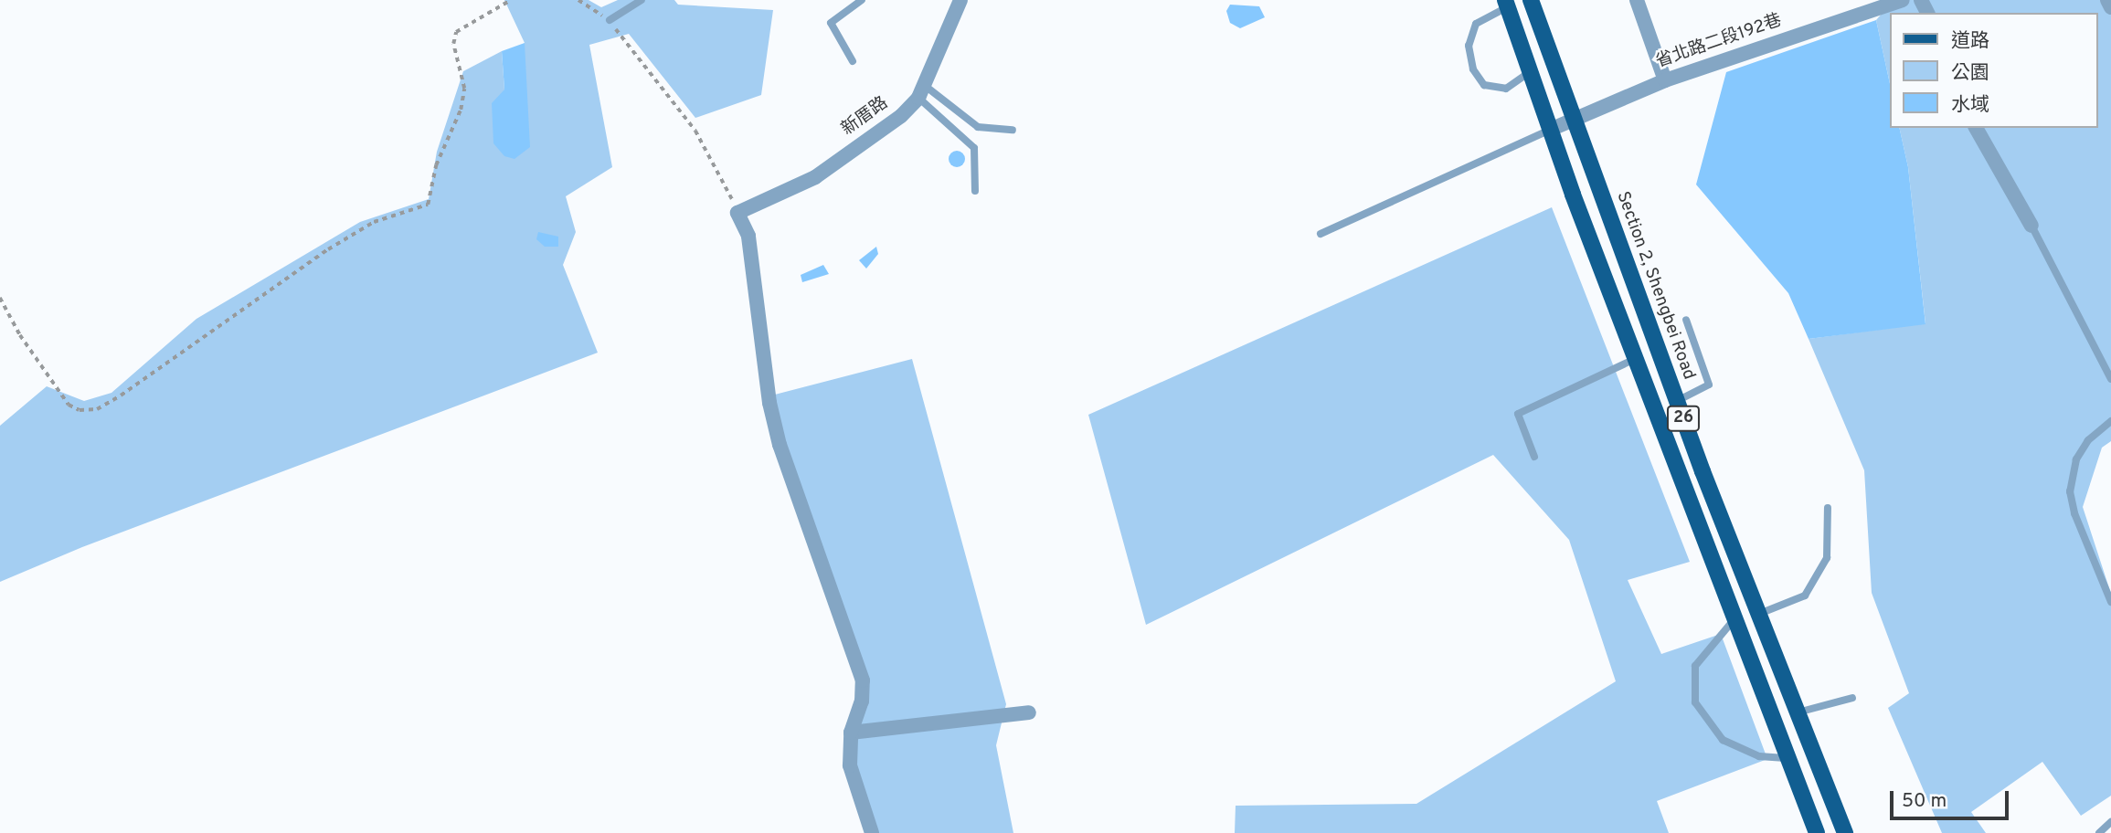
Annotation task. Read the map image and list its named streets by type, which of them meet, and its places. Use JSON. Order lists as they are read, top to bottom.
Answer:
{
  "streets": {
    "main road": ["Section 2, Shengbei Road", "26"],
    "street": ["省北路二段192巷", "新厝路"]
  },
  "crossings": [
    ["省北路二段192巷", "Section 2, Shengbei Road"],
    ["省北路二段192巷", "26"]
  ],
  "legend": ["道路", "公園", "水域"],
  "scale_bar": "50 m"
}
